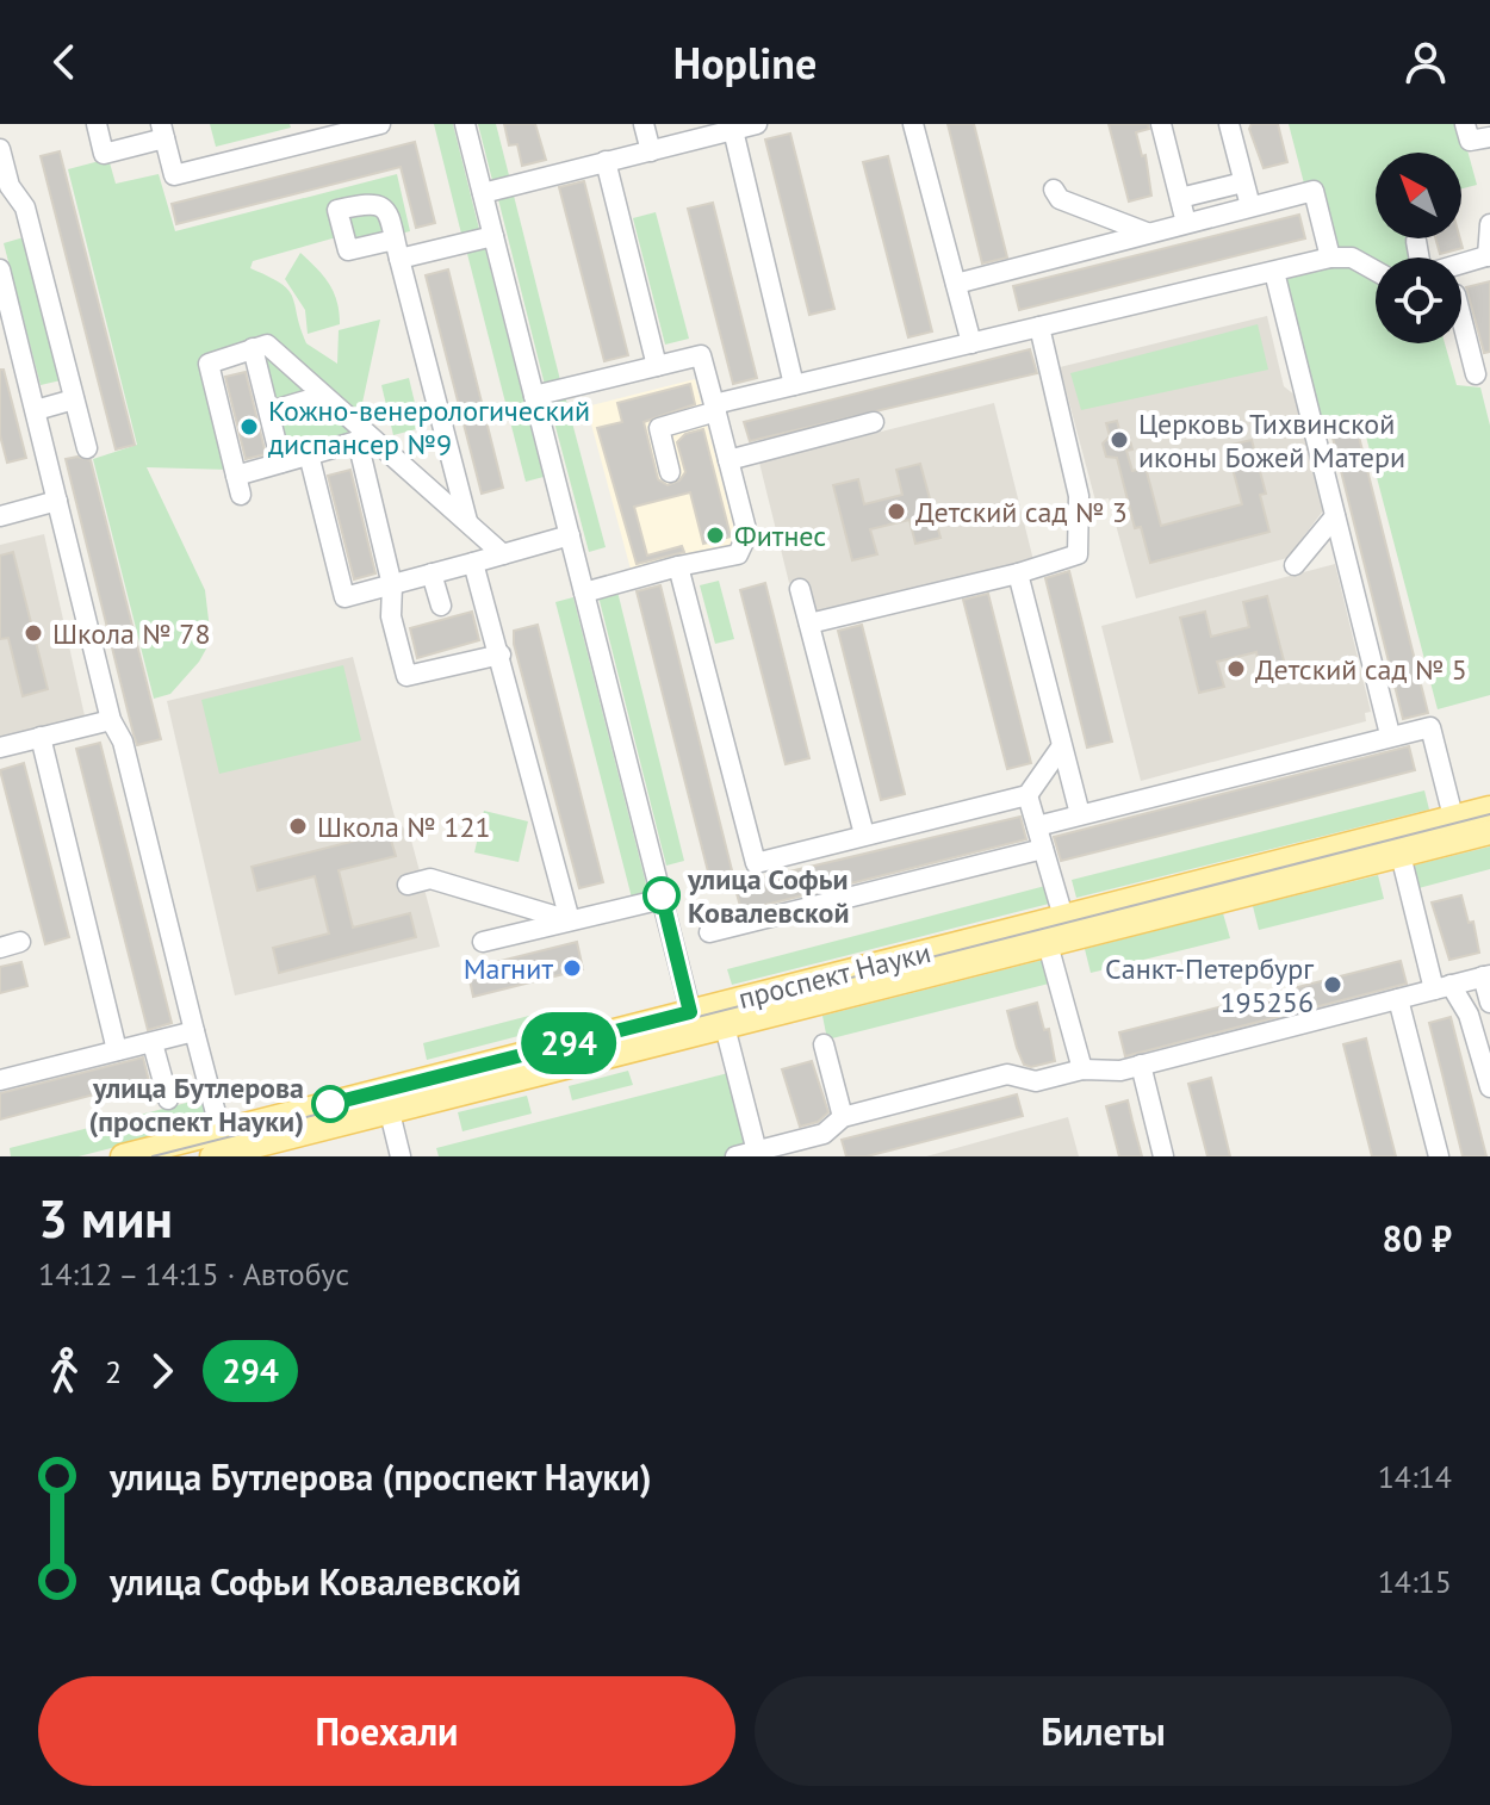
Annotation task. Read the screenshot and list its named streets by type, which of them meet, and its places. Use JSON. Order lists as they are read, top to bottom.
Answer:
{
  "streets": {
    "main road": ["проспект Науки"]
  },
  "places": [
    "Кожно-венерологический диспансер №9",
    "Церковь Тихвинской иконы Божей Матери",
    "Детский сад № 3",
    "Фитнес",
    "Школа № 78",
    "Детский сад № 5",
    "Школа № 121",
    "улица Софьи Ковалевской",
    "Магнит",
    "Санкт-Петербург 195256",
    "улица Бутлерова (проспект Науки)"
  ],
  "lines": ["bus line 294"],
  "north": "top left",
  "page": {
    "header": "Hopline",
    "on_map": "294",
    "heading": ["3 мин", "14:12 – 14:15 · Автобус", "80 ₽"],
    "legs": ["2", "294"],
    "list": [
      {
        "name": "улица Бутлерова (проспект Науки)",
        "value": "14:14"
      },
      {
        "name": "улица Софьи Ковалевской",
        "value": "14:15"
      }
    ],
    "buttons": ["Поехали", "Билеты"]
  }
}
